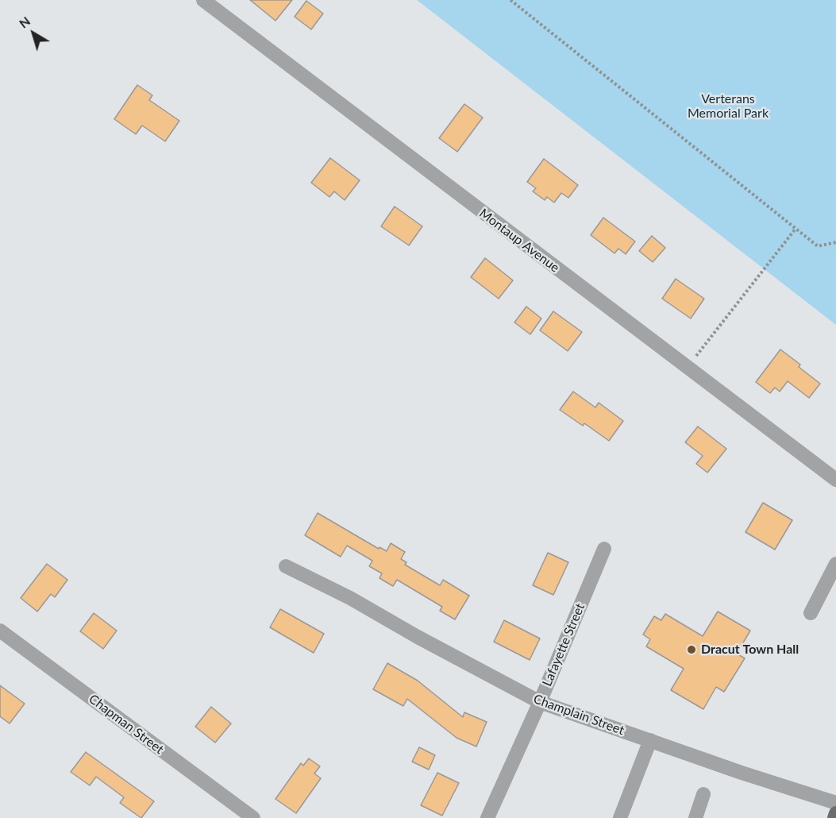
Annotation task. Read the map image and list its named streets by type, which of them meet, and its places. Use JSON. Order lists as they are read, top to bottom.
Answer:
{
  "streets": {
    "street": [
      "Montaup Avenue",
      "Lafayette Street",
      "Champlain Street",
      "Chapman Street"
    ]
  },
  "crossings": [
    ["Lafayette Street", "Champlain Street"]
  ],
  "parks": ["Verterans Memorial Park"],
  "places": ["Dracut Town Hall"],
  "north": "top left"
}
